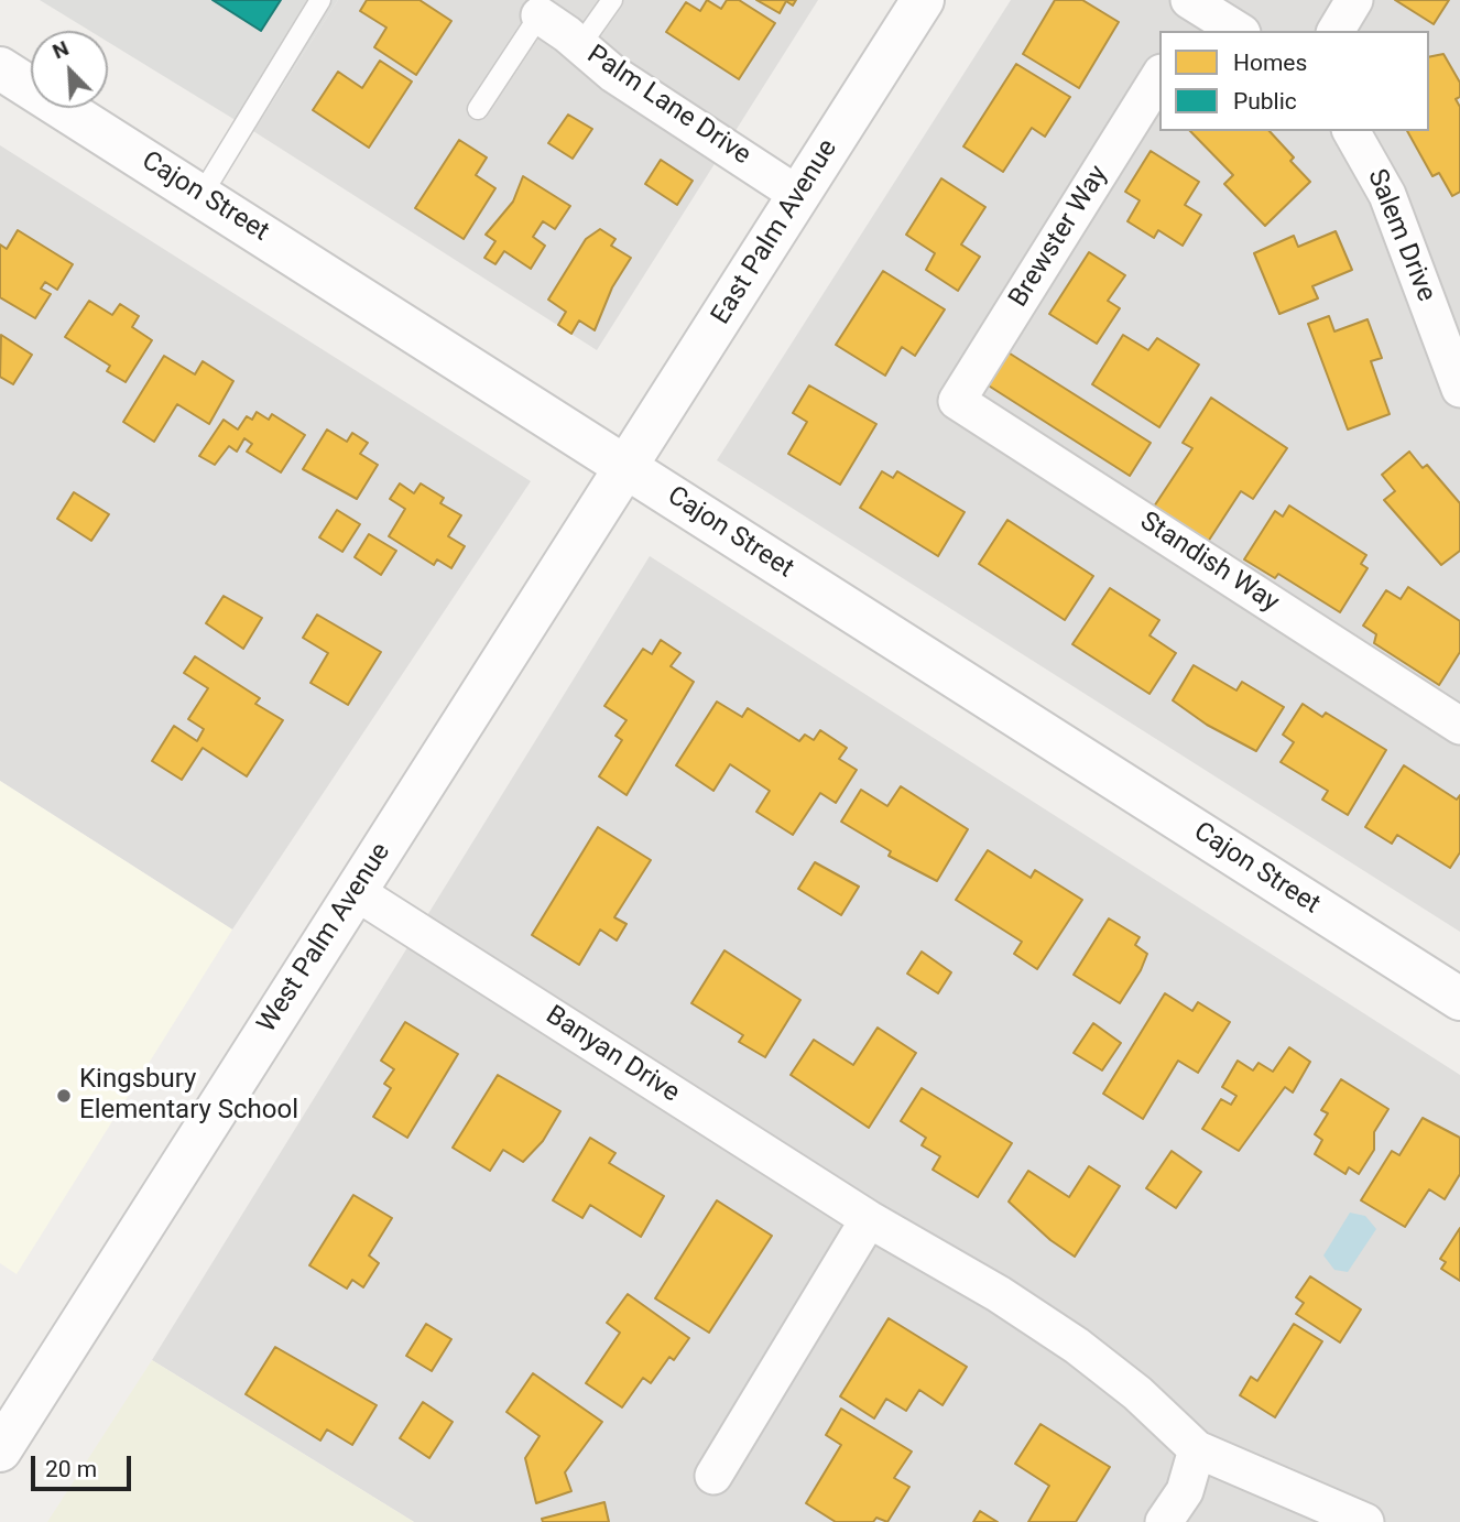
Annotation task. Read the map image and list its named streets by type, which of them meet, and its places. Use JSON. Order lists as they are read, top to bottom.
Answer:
{
  "streets": {
    "street": [
      "Palm Lane Drive",
      "Cajon Street",
      "East Palm Avenue",
      "Salem Drive",
      "Brewster Way",
      "Standish Way",
      "West Palm Avenue",
      "Banyan Drive"
    ]
  },
  "crossings": [
    ["Palm Lane Drive", "East Palm Avenue"],
    ["Cajon Street", "East Palm Avenue"],
    ["Cajon Street", "West Palm Avenue"],
    ["East Palm Avenue", "West Palm Avenue"],
    ["Brewster Way", "Standish Way"],
    ["West Palm Avenue", "Banyan Drive"]
  ],
  "places": ["Kingsbury Elementary School"],
  "legend": ["Homes", "Public"],
  "scale_bar": "20 m",
  "north": "top left"
}
